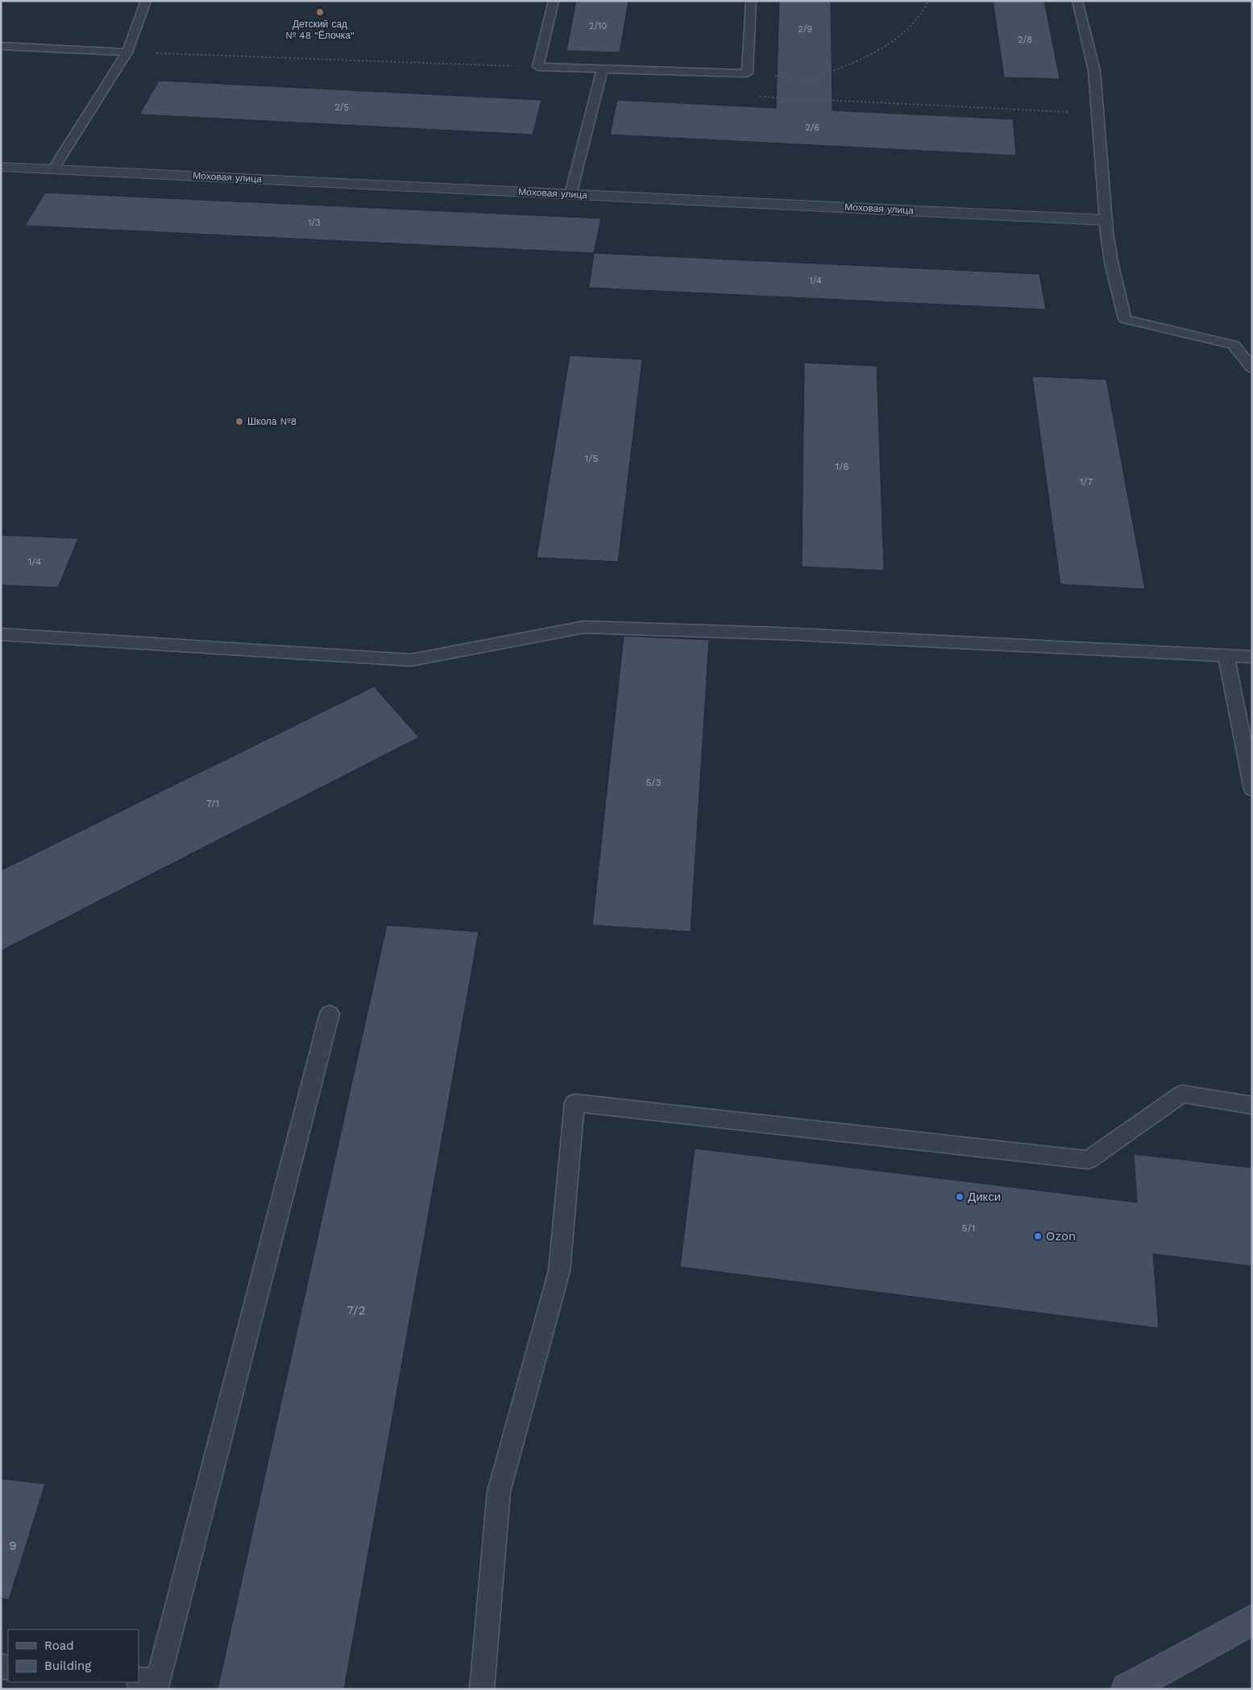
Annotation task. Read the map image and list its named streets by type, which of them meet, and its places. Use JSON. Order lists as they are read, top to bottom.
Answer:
{
  "streets": {
    "street": ["Моховая улица"]
  },
  "places": [
    "Детский сад № 48 \"Ёлочка\"",
    "Школа №8",
    "Дикси",
    "Ozon"
  ],
  "house_numbers": [
    "2/10",
    "2/9",
    "2/8",
    "2/5",
    "2/6",
    "1/3",
    "1/4",
    "1/5",
    "1/6",
    "1/7",
    "1/4",
    "5/3",
    "7/1",
    "5/1",
    "7/2",
    "9"
  ],
  "legend": ["Road", "Building"]
}
